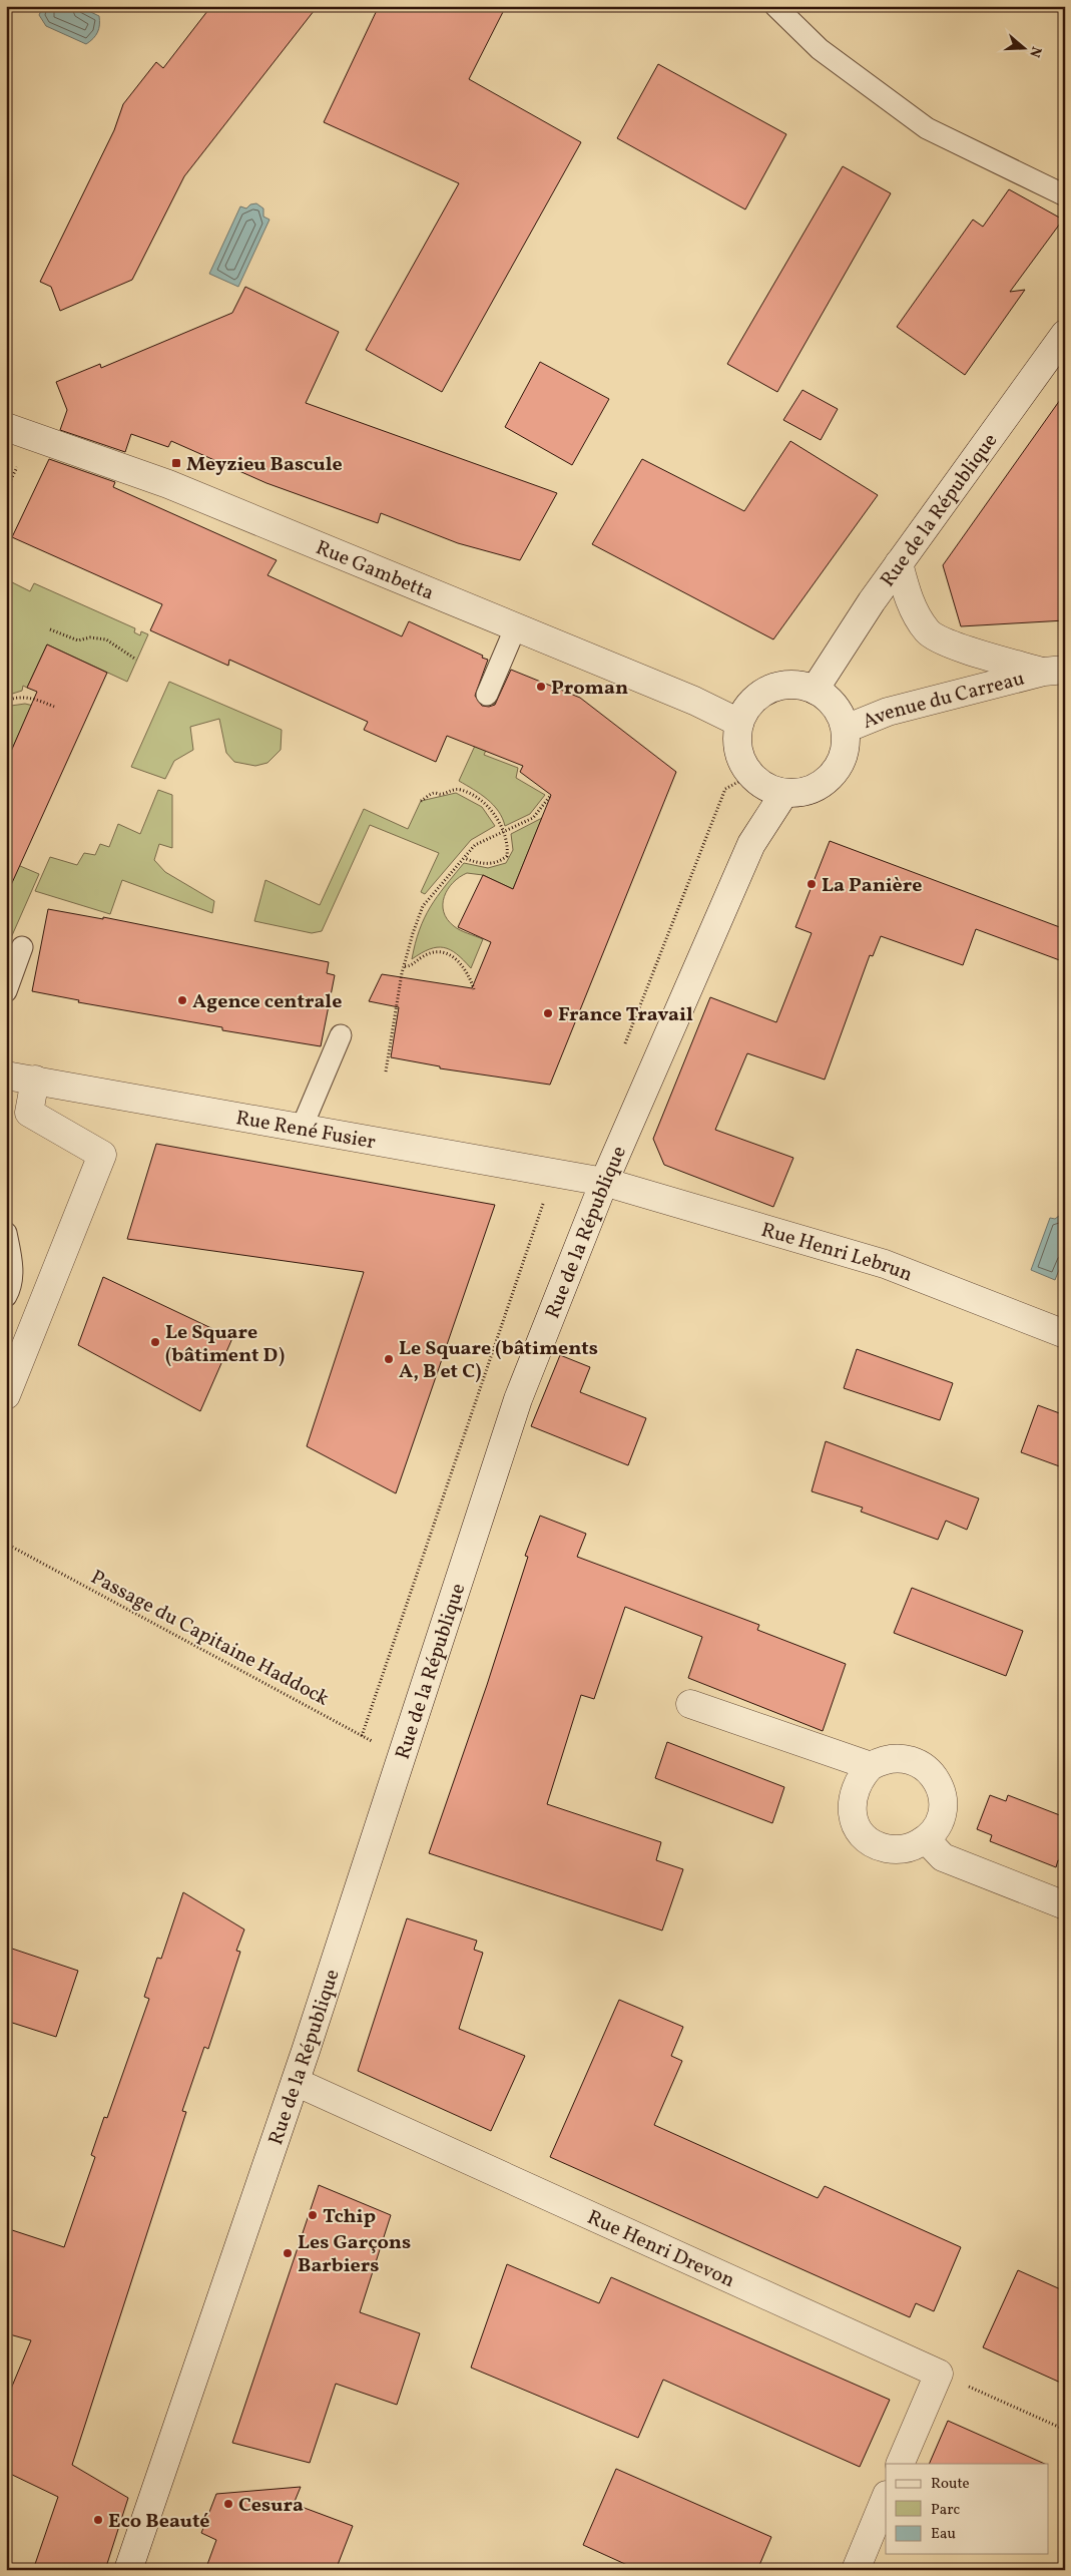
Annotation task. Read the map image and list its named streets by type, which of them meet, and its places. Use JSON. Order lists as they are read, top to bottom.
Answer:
{
  "streets": {
    "street": [
      "Rue de la République",
      "Rue Gambetta",
      "Avenue du Carreau",
      "Rue René Fusier",
      "Rue Henri Lebrun",
      "Rue Henri Drevon"
    ],
    "path": ["Passage du Capitaine Haddock"]
  },
  "crossings": [
    ["Rue de la République", "Rue Gambetta"],
    ["Rue de la République", "Avenue du Carreau"],
    ["Rue de la République", "Rue René Fusier"],
    ["Rue de la République", "Rue Henri Lebrun"],
    ["Rue de la République", "Passage du Capitaine Haddock"],
    ["Rue de la République", "Rue Henri Drevon"],
    ["Rue Gambetta", "Avenue du Carreau"],
    ["Rue René Fusier", "Rue Henri Lebrun"]
  ],
  "places": {
    "transit": ["Meyzieu Bascule"],
    "other": [
      "Proman",
      "La Panière",
      "Agence centrale",
      "France Travail",
      "Le Square (bâtiment D)",
      "Le Square (bâtiments A, B et C)",
      "Tchip",
      "Les Garçons Barbiers",
      "Cesura",
      "Eco Beauté"
    ]
  },
  "legend": ["Route", "Parc", "Eau"],
  "north": "right"
}
